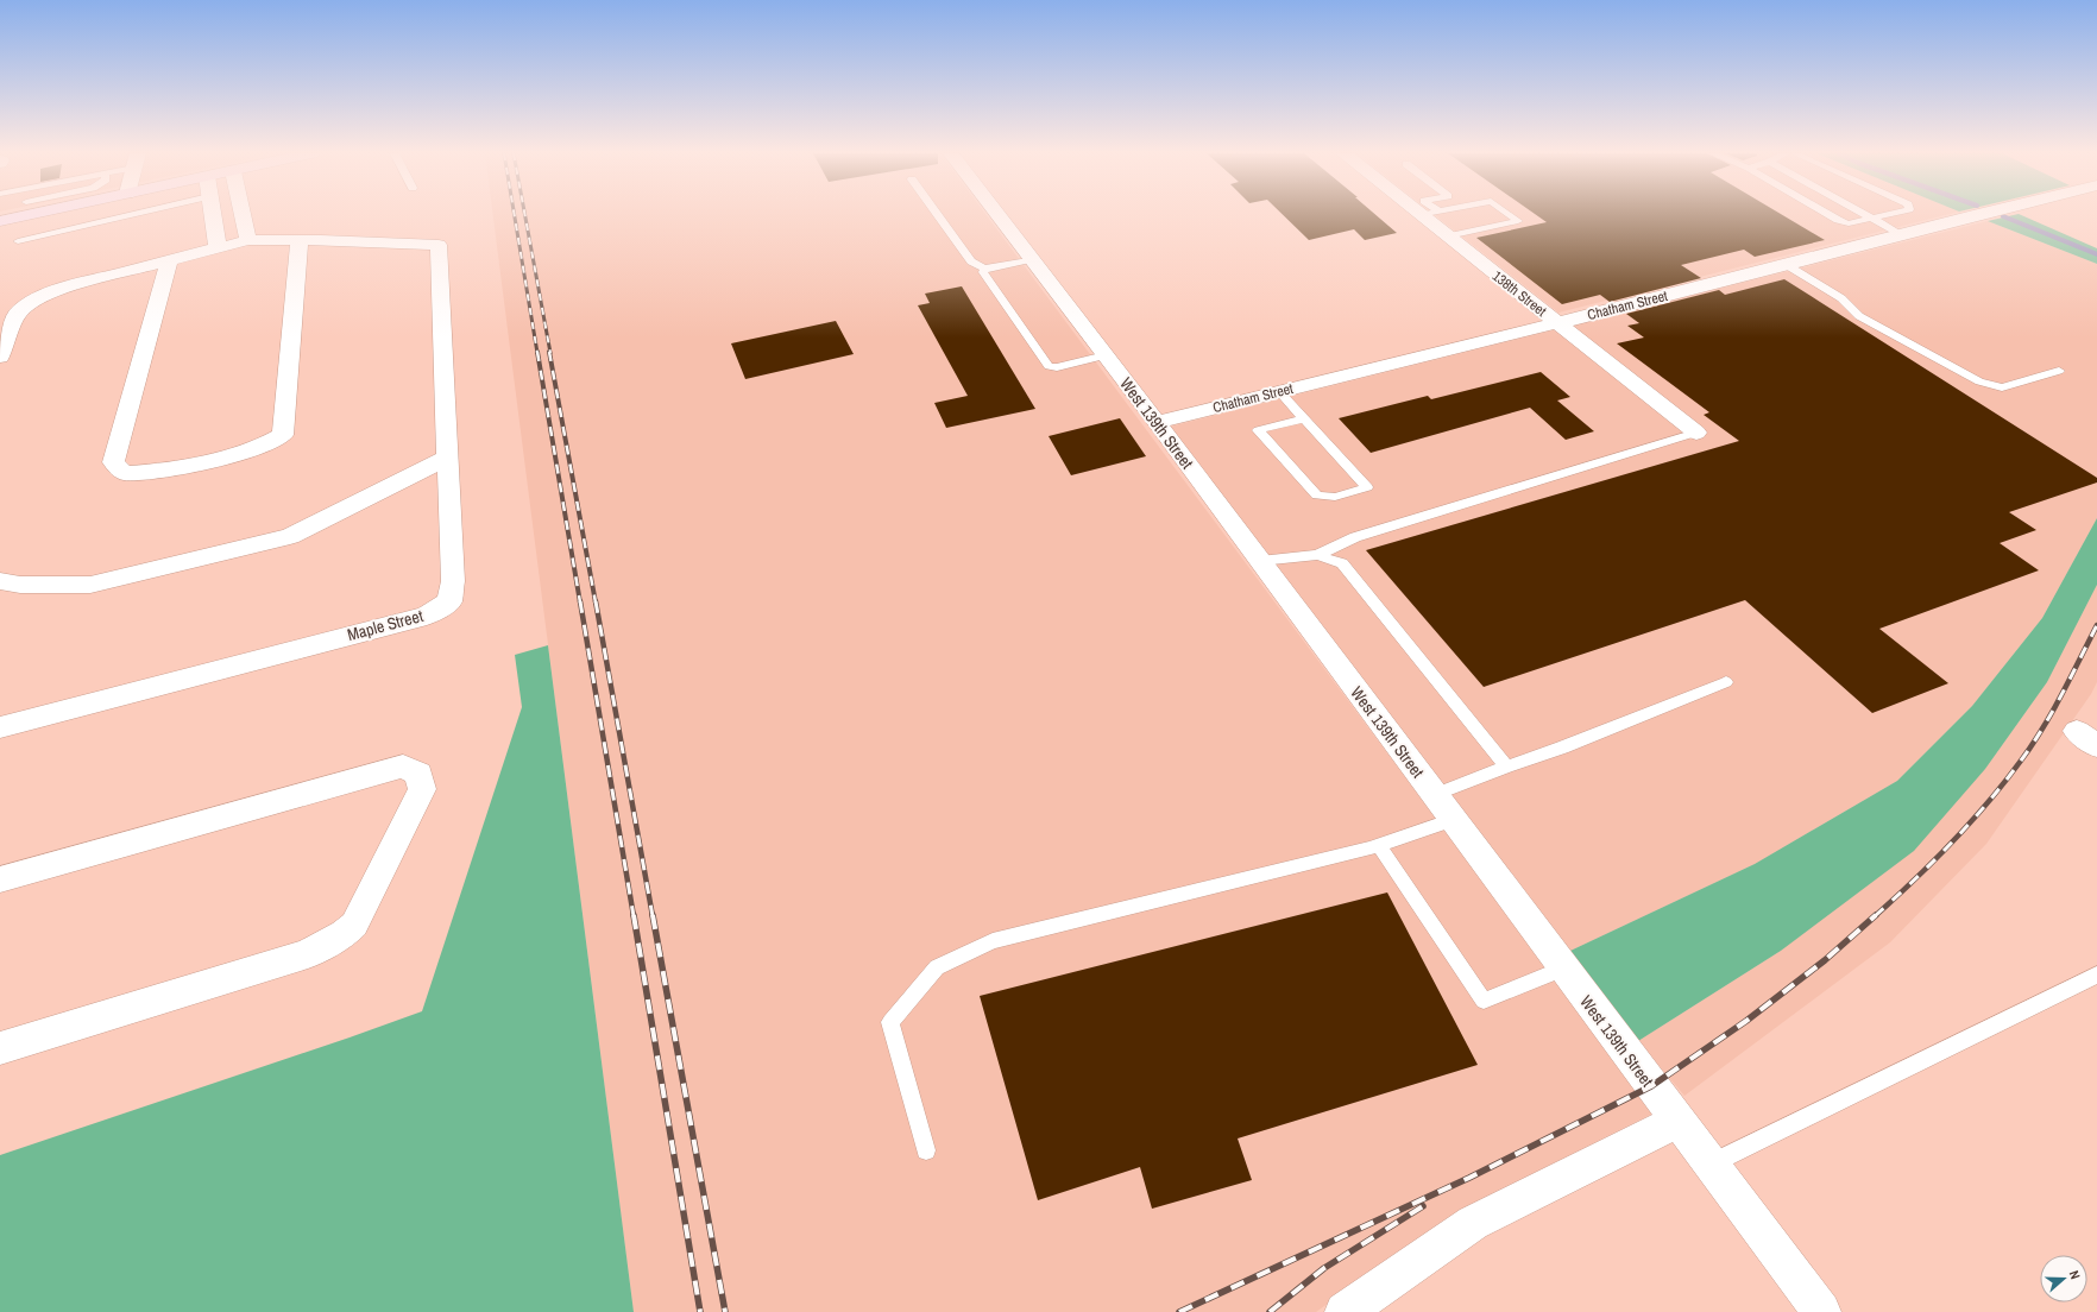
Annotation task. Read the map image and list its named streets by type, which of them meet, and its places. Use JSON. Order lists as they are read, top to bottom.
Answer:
{
  "streets": {
    "street": [
      "138th Street",
      "Chatham Street",
      "West 139th Street",
      "Maple Street"
    ]
  },
  "crossings": [
    ["138th Street", "Chatham Street"],
    ["Chatham Street", "West 139th Street"]
  ],
  "north": "right"
}
